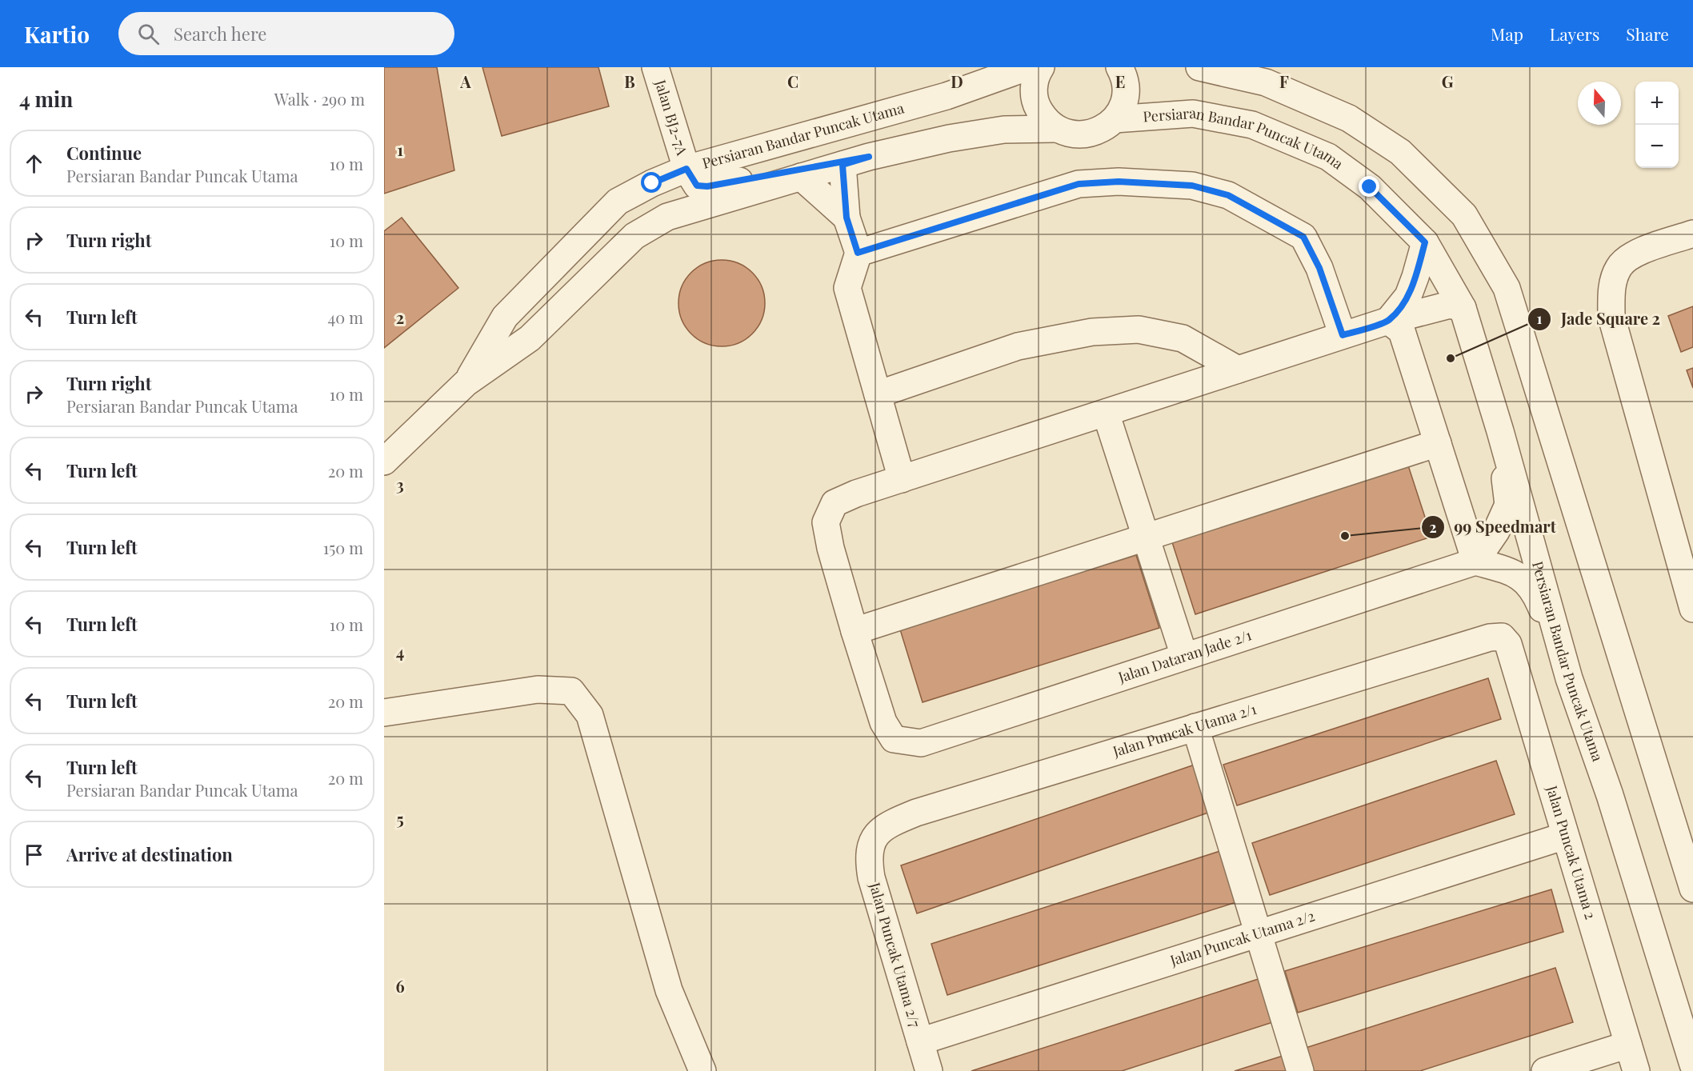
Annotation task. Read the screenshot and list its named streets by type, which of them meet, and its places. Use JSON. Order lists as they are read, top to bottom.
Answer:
{
  "streets": {
    "street": [
      "Jalan BJ2-7A",
      "Persiaran Bandar Puncak Utama",
      "Jalan Dataran Jade 2/1",
      "Jalan Puncak Utama 2/1",
      "Jalan Puncak Utama 2",
      "Jalan Puncak Utama 2/2",
      "Jalan Puncak Utama 2/7"
    ]
  },
  "crossings": [
    ["Jalan BJ2-7A", "Persiaran Bandar Puncak Utama"],
    ["Jalan Puncak Utama 2/1", "Jalan Puncak Utama 2"],
    ["Jalan Puncak Utama 2/1", "Jalan Puncak Utama 2/7"],
    ["Jalan Puncak Utama 2", "Jalan Puncak Utama 2/2"],
    ["Jalan Puncak Utama 2/2", "Jalan Puncak Utama 2/7"]
  ],
  "places": ["Jade Square 2", "99 Speedmart"],
  "north": "top",
  "page": {
    "header": "Kartio",
    "search": "Search here",
    "nav": ["Map", "Layers", "Share"],
    "heading": ["4 min", "Walk · 290 m"],
    "map_buttons": ["+", "−"],
    "list": [
      ["Continue", "Persiaran Bandar Puncak Utama", "10 m"],
      ["Turn right", "10 m"],
      ["Turn left", "40 m"],
      ["Turn right", "Persiaran Bandar Puncak Utama", "10 m"],
      ["Turn left", "20 m"],
      ["Turn left", "150 m"],
      ["Turn left", "10 m"],
      ["Turn left", "20 m"],
      ["Turn left", "Persiaran Bandar Puncak Utama", "20 m"],
      "Arrive at destination"
    ]
  },
  "grid": {
    "columns": [
      "A",
      "B",
      "C",
      "D",
      "E",
      "F",
      "G"
    ],
    "rows": [
      "1",
      "2",
      "3",
      "4",
      "5",
      "6"
    ]
  }
}
